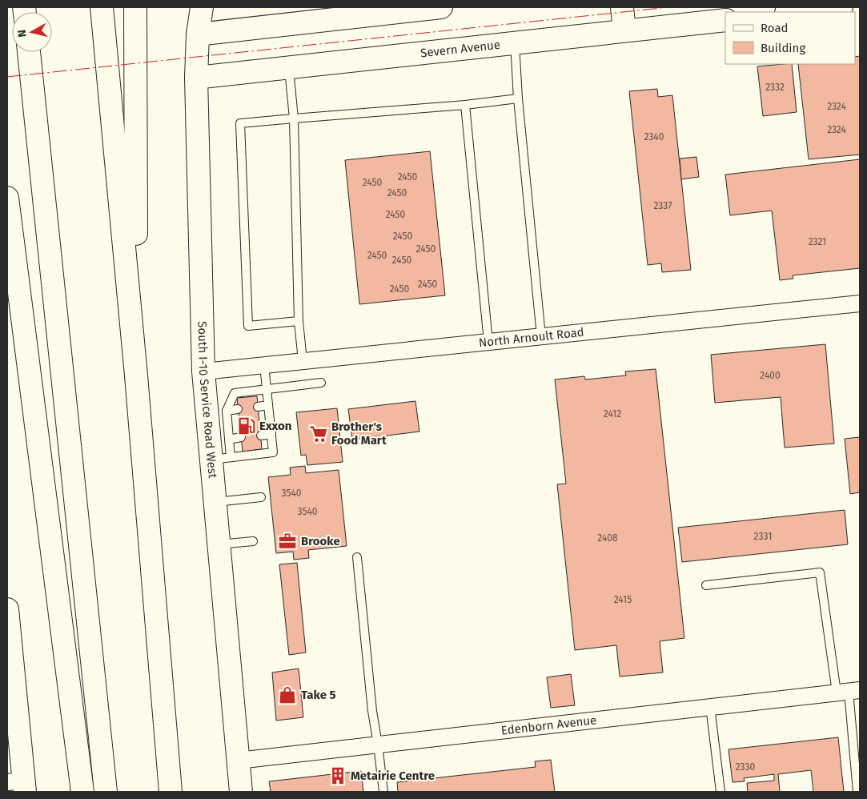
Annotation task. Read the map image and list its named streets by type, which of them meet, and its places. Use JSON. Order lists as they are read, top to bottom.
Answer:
{
  "streets": {
    "main road": ["Severn Avenue", "South I-10 Service Road West"],
    "street": ["North Arnoult Road", "Edenborn Avenue"]
  },
  "crossings": [
    ["Severn Avenue", "South I-10 Service Road West"],
    ["North Arnoult Road", "South I-10 Service Road West"],
    ["South I-10 Service Road West", "Edenborn Avenue"]
  ],
  "places": {
    "fuel station": ["Exxon"],
    "supermarket": ["Brother's Food Mart"],
    "office": ["Brooke"],
    "shop": ["Take 5"],
    "building": ["Metairie Centre"]
  },
  "house_numbers": [
    "2332",
    "2324",
    "2324",
    "2340",
    "2450",
    "2450",
    "2450",
    "2337",
    "2450",
    "2450",
    "2321",
    "2450",
    "2450",
    "2450",
    "2450",
    "2450",
    "2400",
    "2412",
    "3540",
    "3540",
    "2331",
    "2408",
    "2415",
    "2330"
  ],
  "legend": ["Road", "Building"],
  "north": "left"
}
